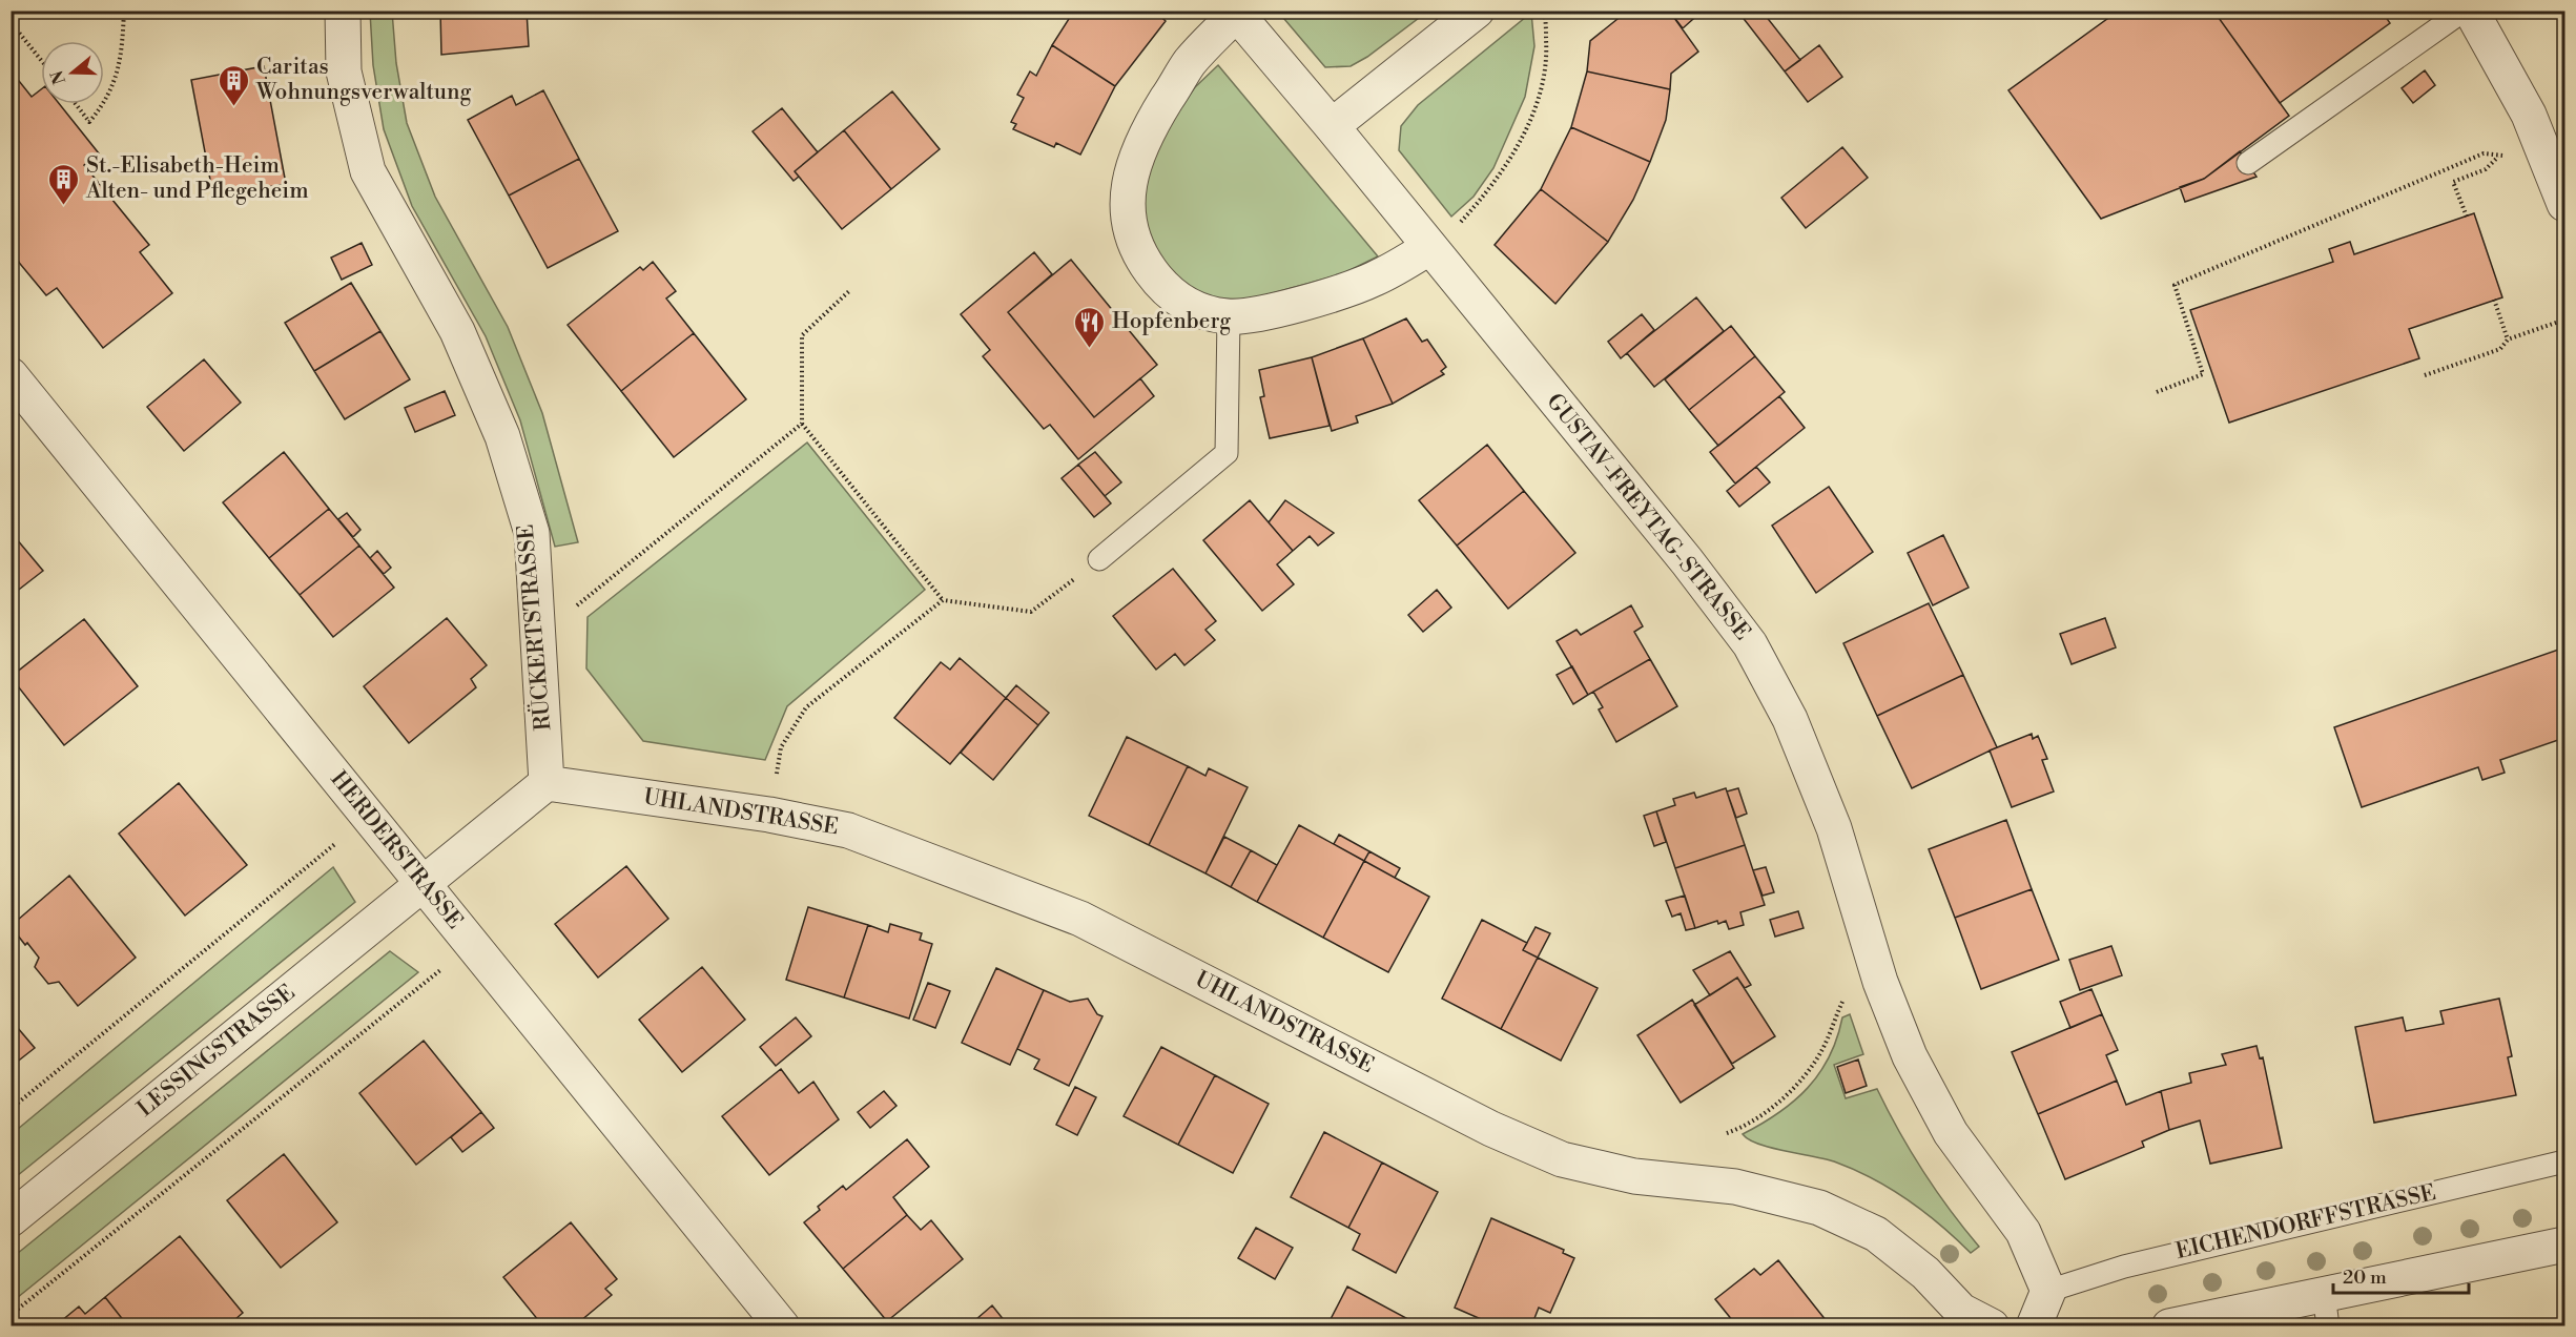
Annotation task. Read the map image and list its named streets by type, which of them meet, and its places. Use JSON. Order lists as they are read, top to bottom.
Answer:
{
  "streets": {
    "street": [
      "GUSTAV-FREYTAG-STRASSE",
      "RÜCKERTSTRASSE",
      "UHLANDSTRASSE",
      "HERDERSTRASSE",
      "LESSINGSTRASSE"
    ],
    "lane": ["EICHENDORFFSTRASSE"]
  },
  "crossings": [
    ["GUSTAV-FREYTAG-STRASSE", "EICHENDORFFSTRASSE"],
    ["RÜCKERTSTRASSE", "UHLANDSTRASSE"],
    ["HERDERSTRASSE", "LESSINGSTRASSE"]
  ],
  "places": {
    "building": ["Caritas Wohnungsverwaltung", "St.-Elisabeth-Heim Alten- und Pflegeheim"],
    "restaurant": ["Hopfenberg"]
  },
  "scale_bar": "20 m",
  "north": "left"
}
